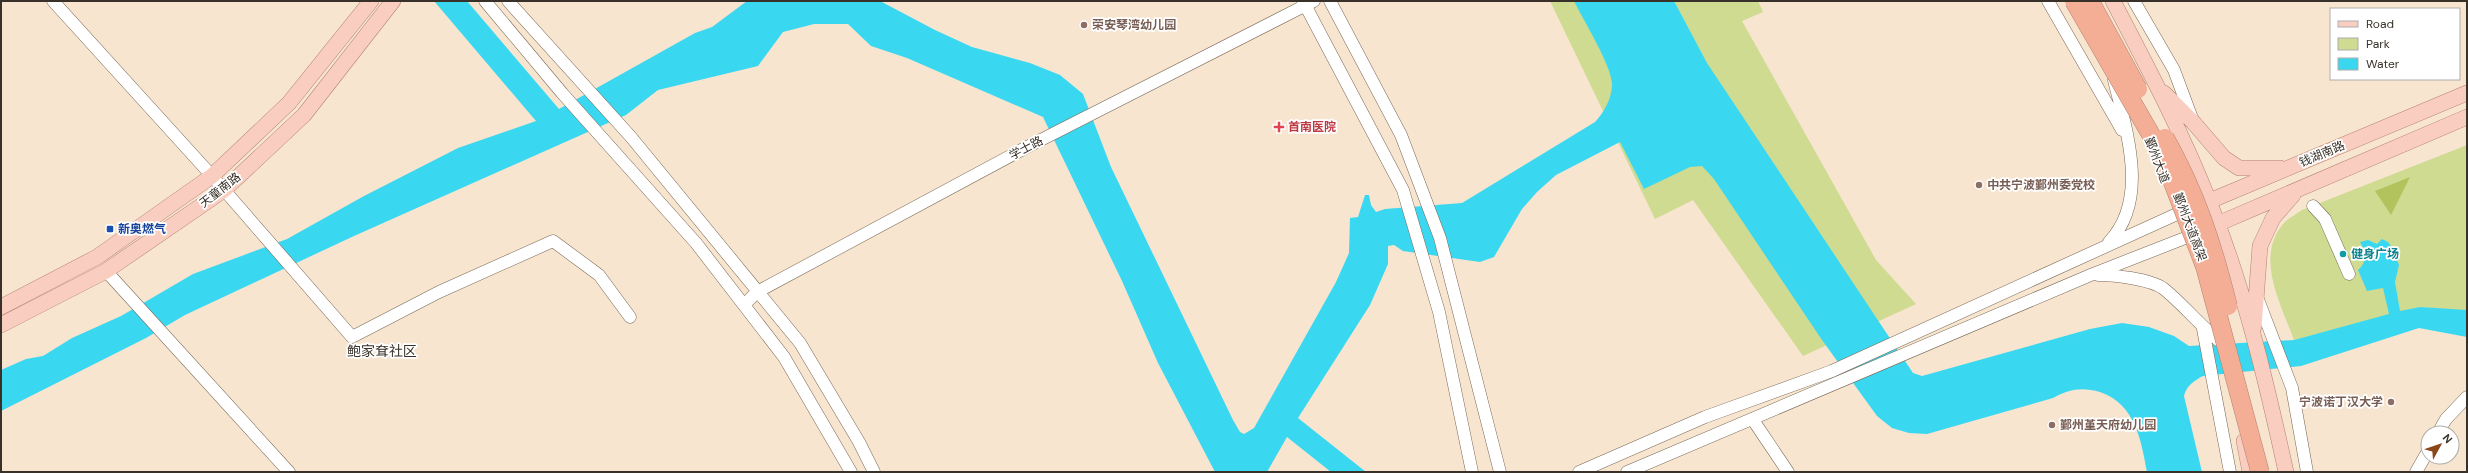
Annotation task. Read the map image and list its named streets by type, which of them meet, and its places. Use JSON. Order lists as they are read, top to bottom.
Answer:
{
  "streets": {
    "highway": ["鄞州大道高架"],
    "main road": ["钱湖南路", "鄞州大道", "天童南路"],
    "street": ["学士路"]
  },
  "crossings": [
    ["钱湖南路", "鄞州大道"]
  ],
  "districts": ["鲍家耷社区"],
  "places": {
    "other": [
      "荣安琴湾幼儿园",
      "中共宁波鄞州委党校",
      "健身广场",
      "宁波诺丁汉大学",
      "鄞州堇天府幼儿园"
    ],
    "health": ["首南医院"],
    "transit": ["新奥燃气"]
  },
  "legend": ["Road", "Park", "Water"],
  "north": "top right"
}
